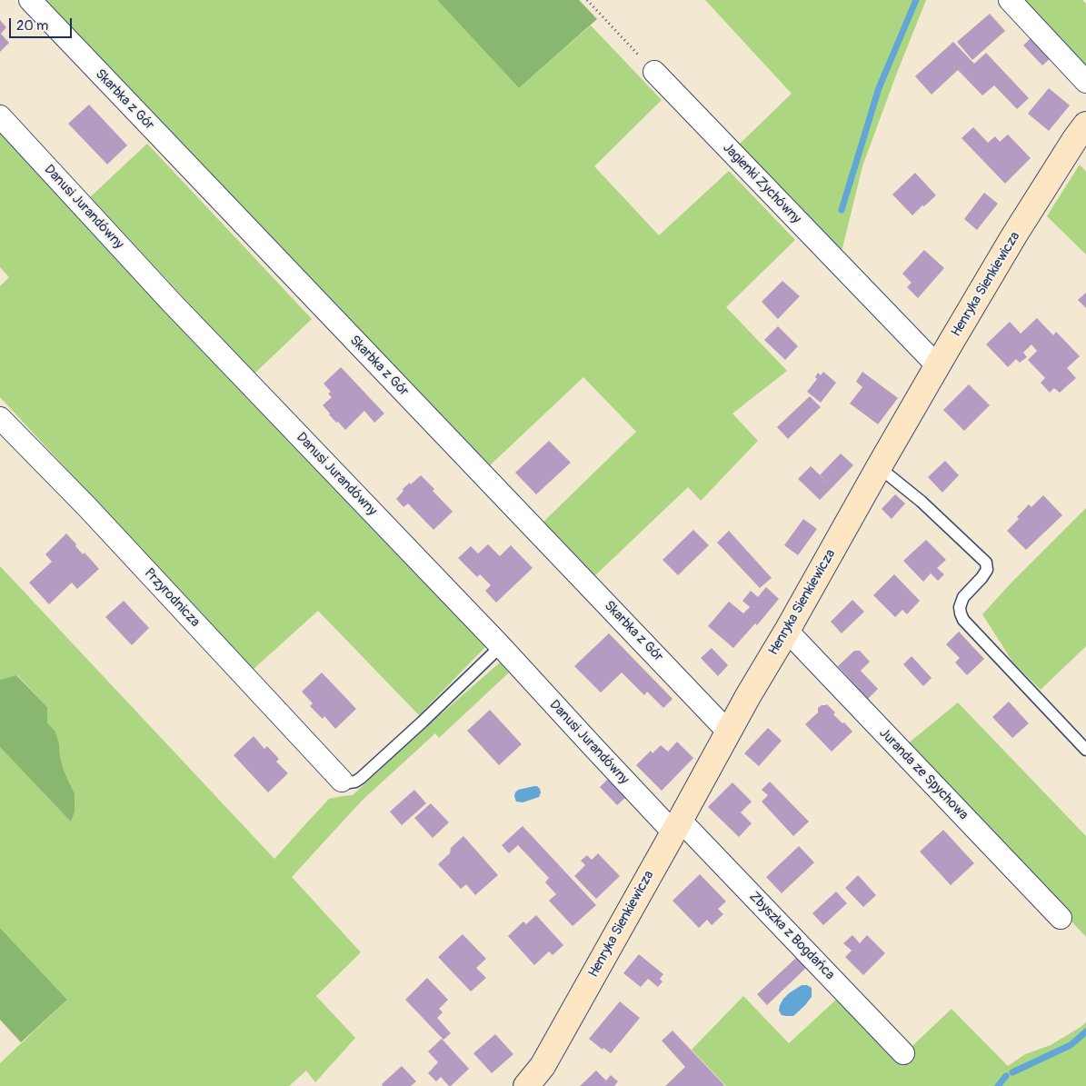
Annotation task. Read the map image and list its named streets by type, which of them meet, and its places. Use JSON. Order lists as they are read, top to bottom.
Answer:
{
  "streets": {
    "street": [
      "Skarbka z Gór",
      "Jagienki Zychówny",
      "Danusi Jurandówny",
      "Henryka Sienkiewicza",
      "Przyrodnicza",
      "Juranda ze Spychowa",
      "Zbyszka z Bogdańca"
    ]
  },
  "crossings": [
    ["Skarbka z Gór", "Henryka Sienkiewicza"],
    ["Jagienki Zychówny", "Henryka Sienkiewicza"],
    ["Danusi Jurandówny", "Henryka Sienkiewicza"],
    ["Danusi Jurandówny", "Zbyszka z Bogdańca"],
    ["Henryka Sienkiewicza", "Juranda ze Spychowa"],
    ["Henryka Sienkiewicza", "Zbyszka z Bogdańca"]
  ],
  "scale_bar": "20 m"
}
